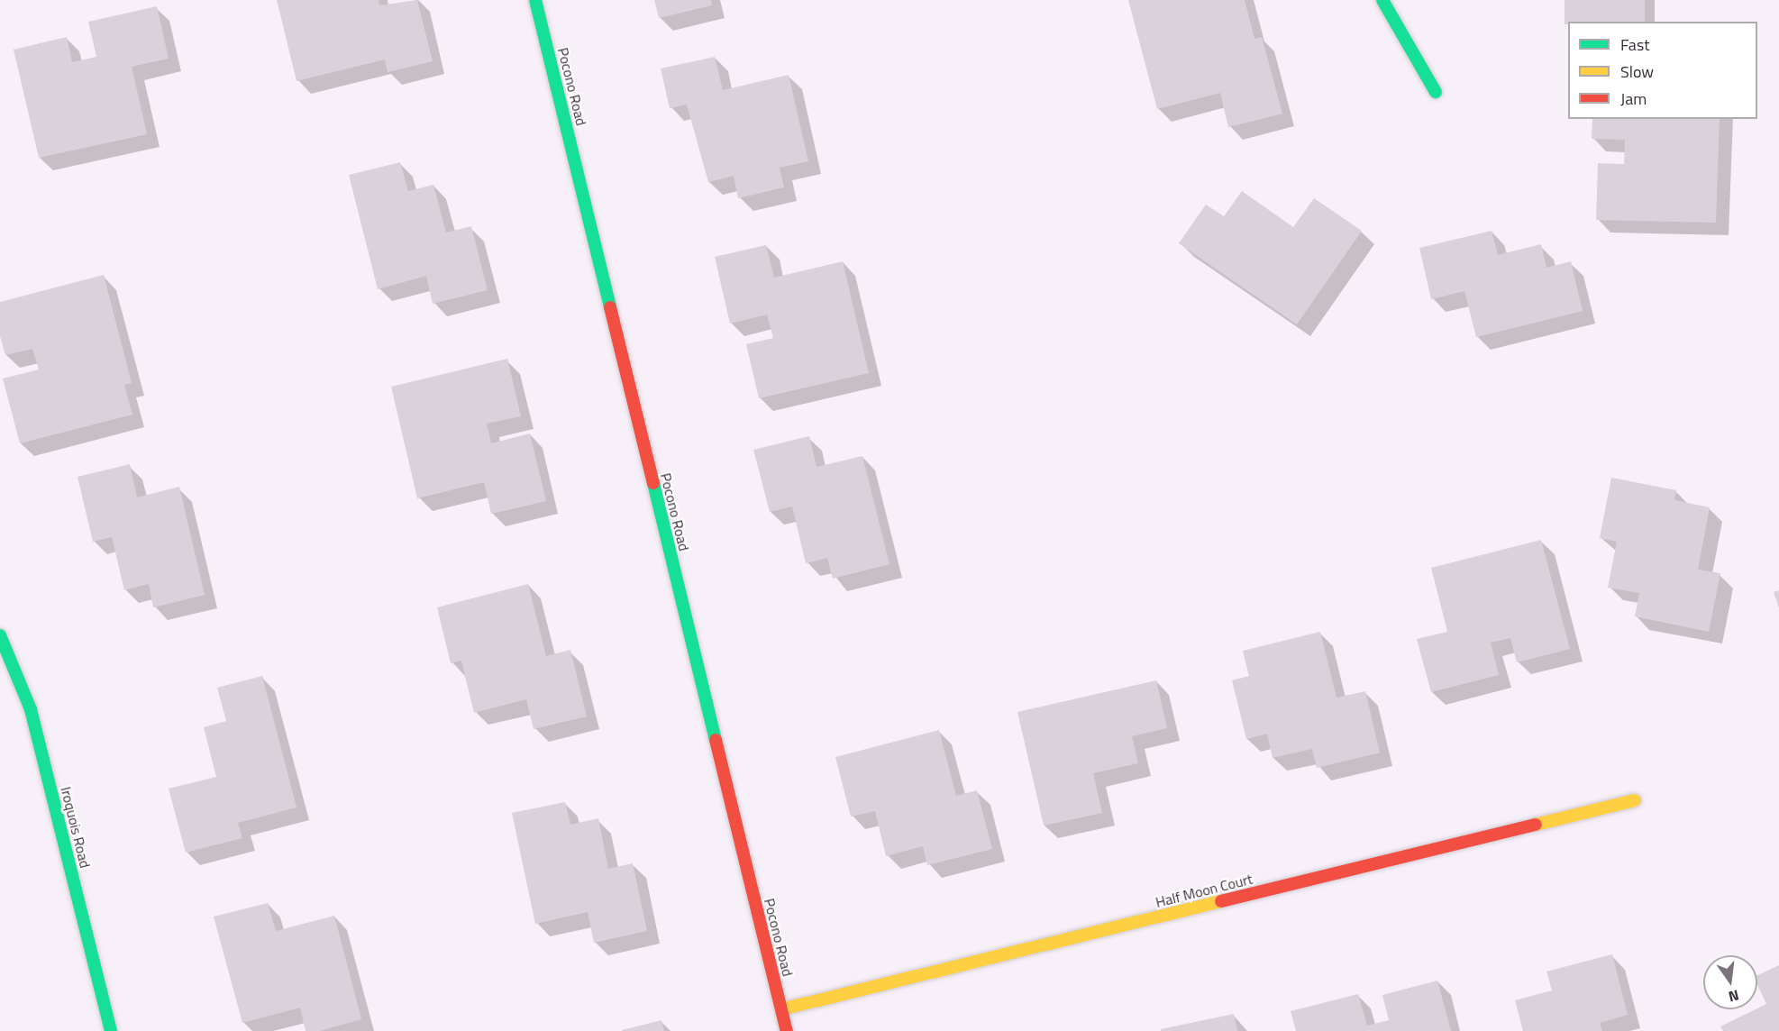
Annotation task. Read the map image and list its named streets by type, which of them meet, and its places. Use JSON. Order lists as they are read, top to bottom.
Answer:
{
  "streets": {
    "street": ["Pocono Road", "Iroquois Road", "Half Moon Court"]
  },
  "crossings": [
    ["Pocono Road", "Half Moon Court"]
  ],
  "legend": ["Fast", "Slow", "Jam"],
  "north": "bottom"
}
